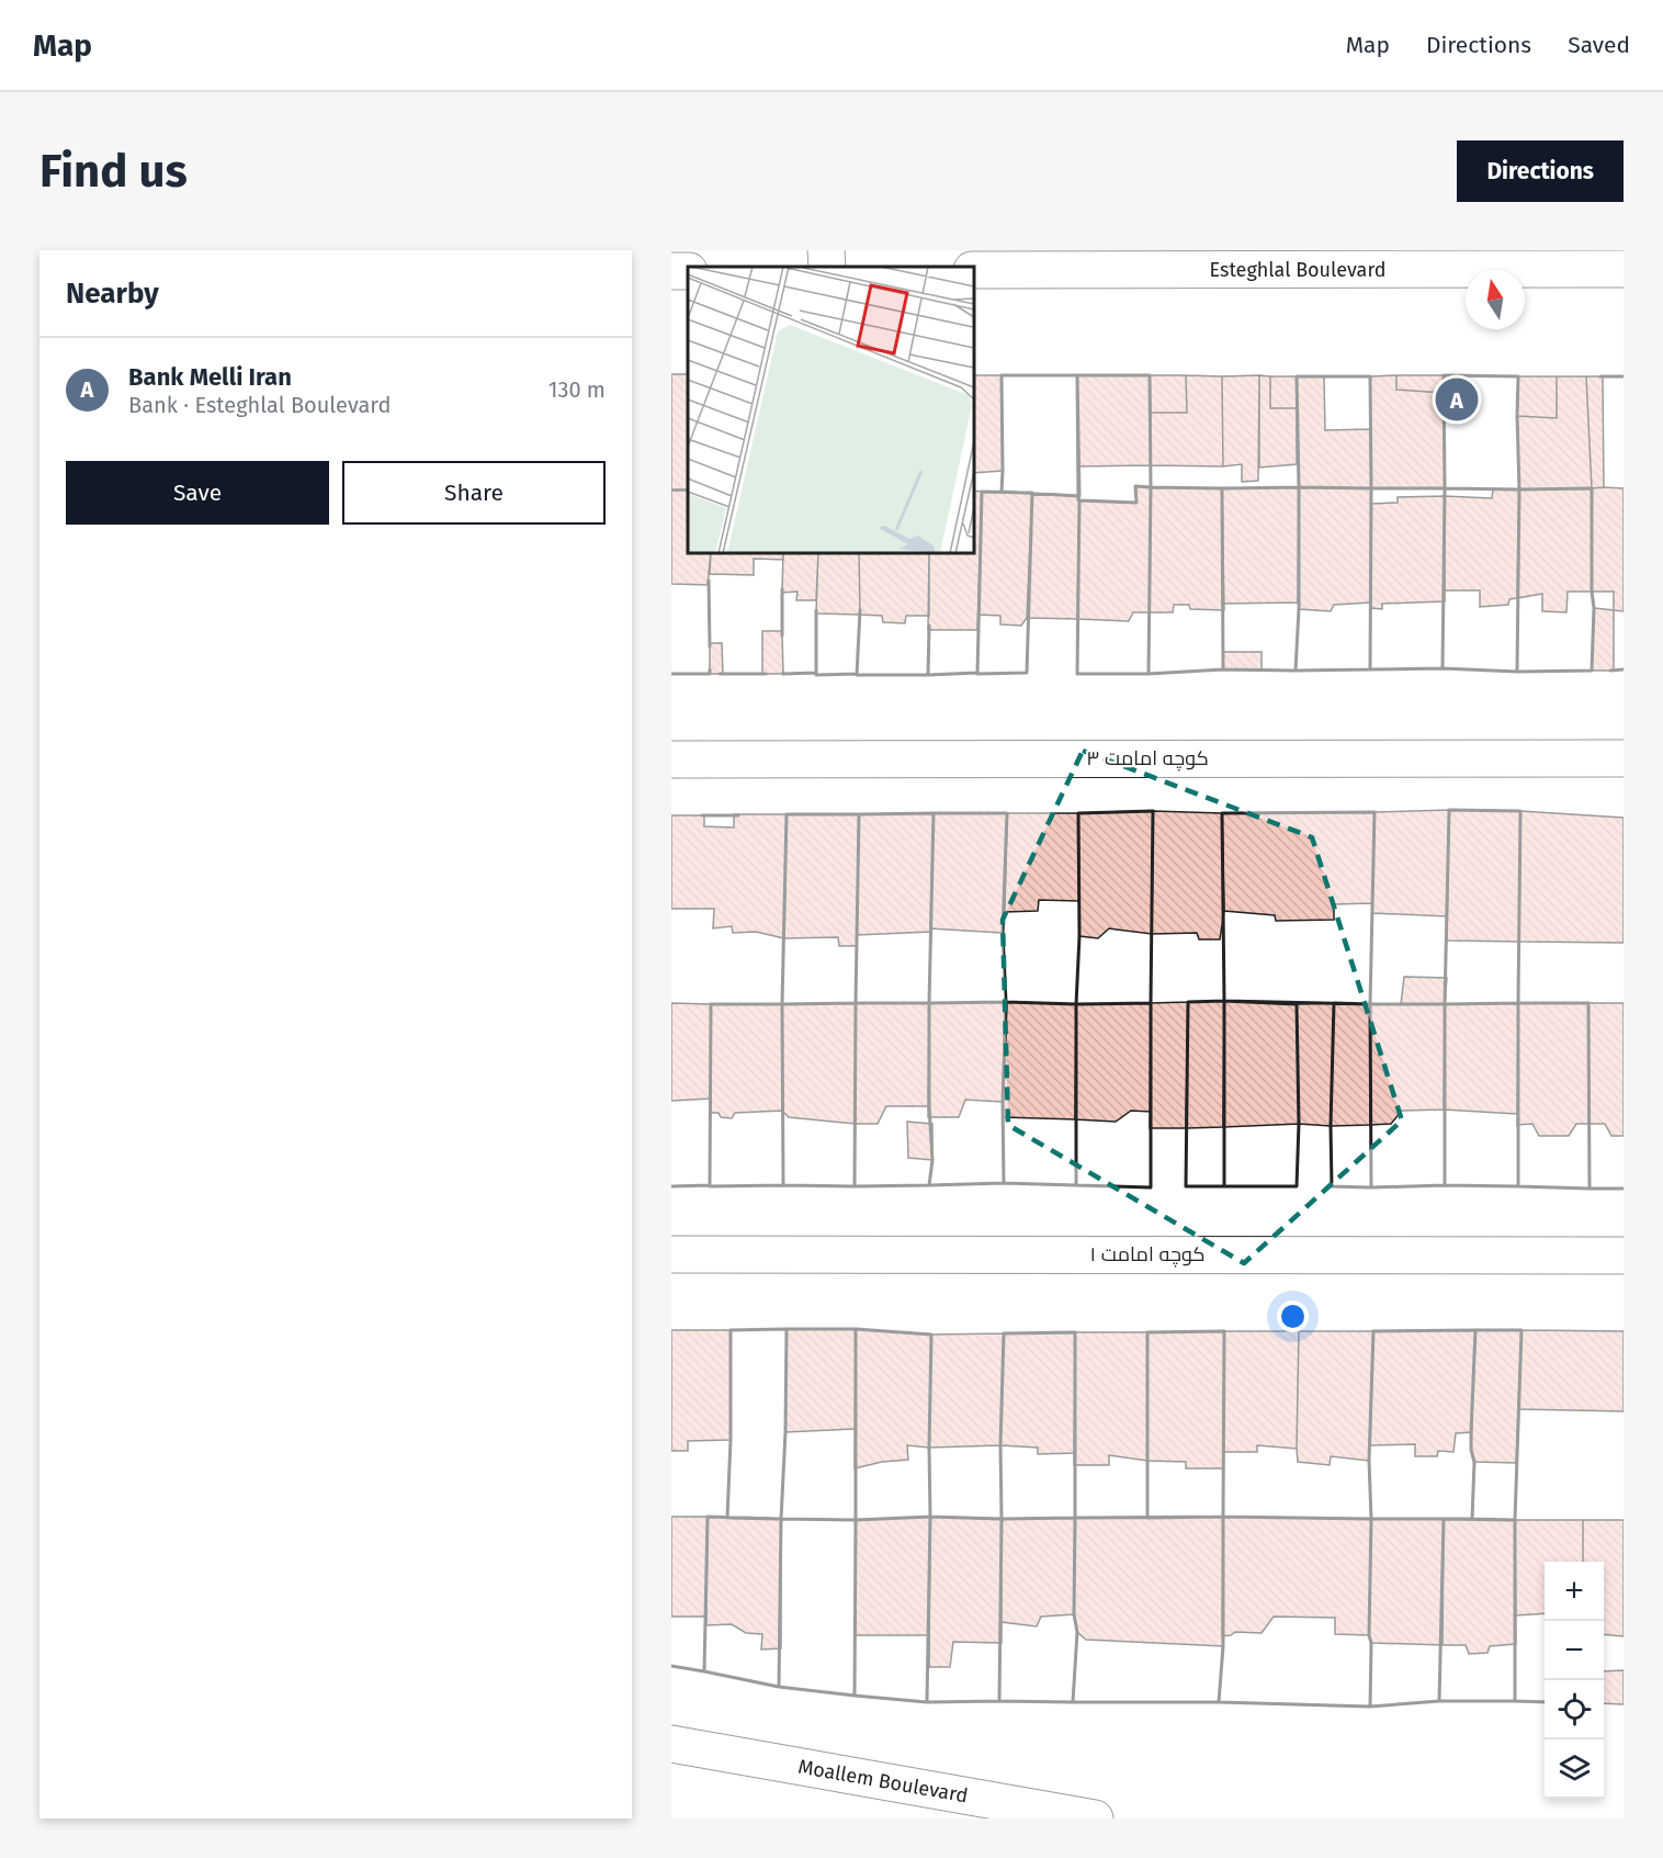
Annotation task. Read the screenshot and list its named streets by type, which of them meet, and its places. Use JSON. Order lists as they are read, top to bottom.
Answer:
{
  "streets": {
    "street": [
      "Esteghlal Boulevard",
      "کوچه امامت ۳",
      "کوچه امامت ۱",
      "Moallem Boulevard"
    ]
  },
  "north": "top",
  "page": {
    "header": "Map",
    "nav": ["Map", "Directions", "Saved"],
    "buttons": [
      "Directions",
      ["Save", "Share"]
    ],
    "title": "Find us",
    "heading": "Nearby",
    "list": [
      {
        "mark": "A",
        "name": "Bank Melli Iran",
        "note": "Bank · Esteghlal Boulevard",
        "value": "130 m"
      }
    ],
    "pins": "A",
    "map_buttons": ["+", "−"]
  }
}
